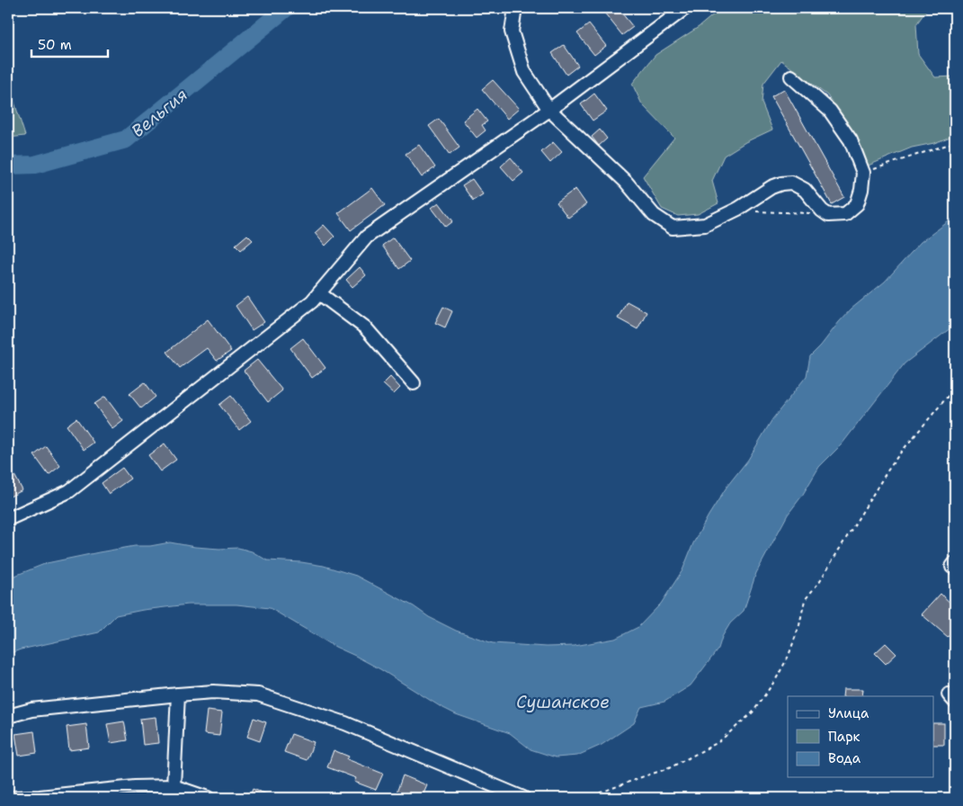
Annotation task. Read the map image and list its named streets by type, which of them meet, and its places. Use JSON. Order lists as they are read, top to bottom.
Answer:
{
  "water": ["Вельгия", "Сушанское"],
  "legend": ["Улица", "Парк", "Вода"],
  "scale_bar": "50 m"
}
